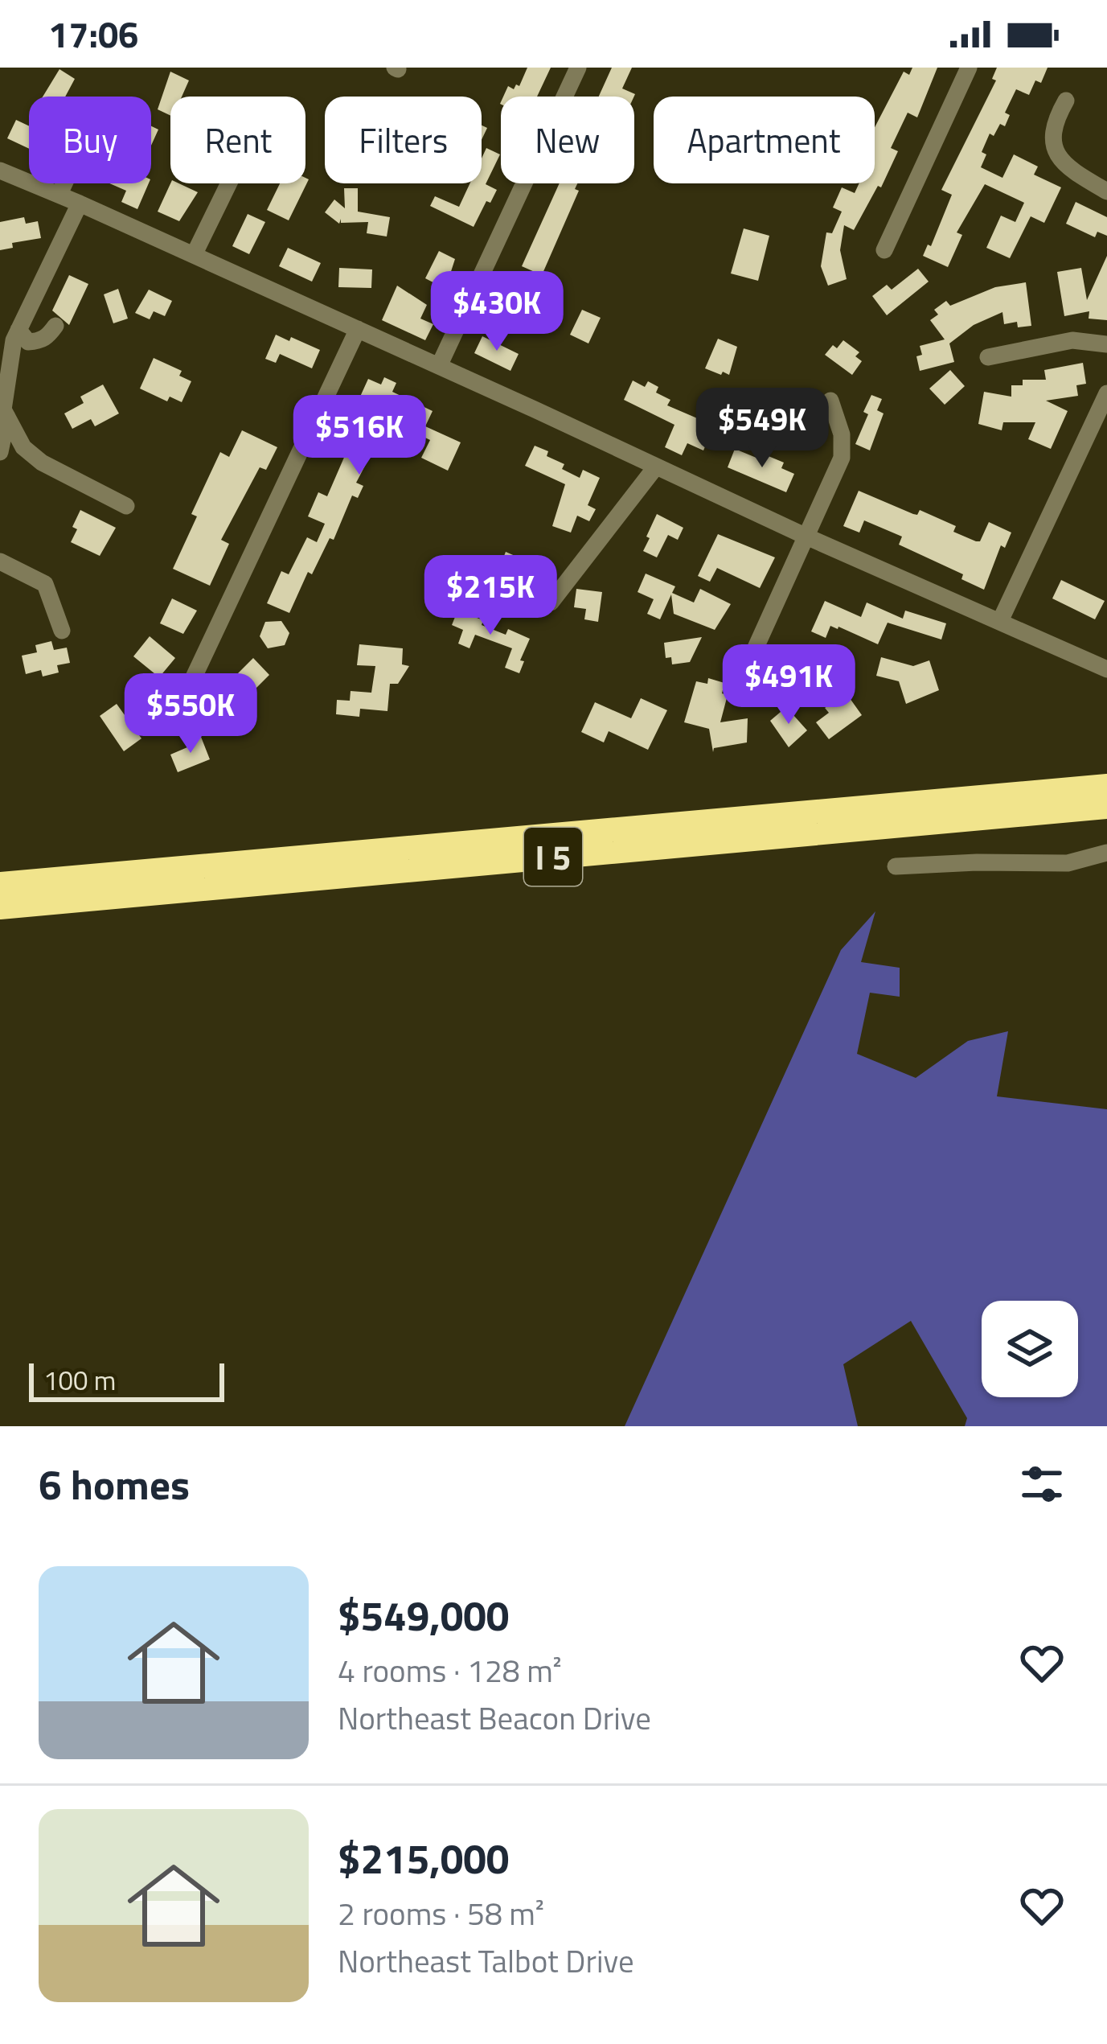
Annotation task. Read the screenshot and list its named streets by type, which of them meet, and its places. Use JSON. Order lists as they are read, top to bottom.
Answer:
{
  "streets": {
    "highway": ["I 5"]
  },
  "scale_bar": "100 m",
  "page": {
    "status": "17:06",
    "chip": [
      "Buy",
      "Rent",
      "Filters",
      "New",
      "Apartment"
    ],
    "price": [
      "$430K",
      "$549K",
      "$516K",
      "$215K",
      "$491K",
      "$550K"
    ],
    "scale": "100 m",
    "heading": "6 homes",
    "list": [
      {
        "name": "$549,000",
        "note": "4 rooms · 128 m² · Northeast Beacon Drive"
      },
      {
        "name": "$215,000",
        "note": "2 rooms · 58 m² · Northeast Talbot Drive"
      }
    ]
  }
}
